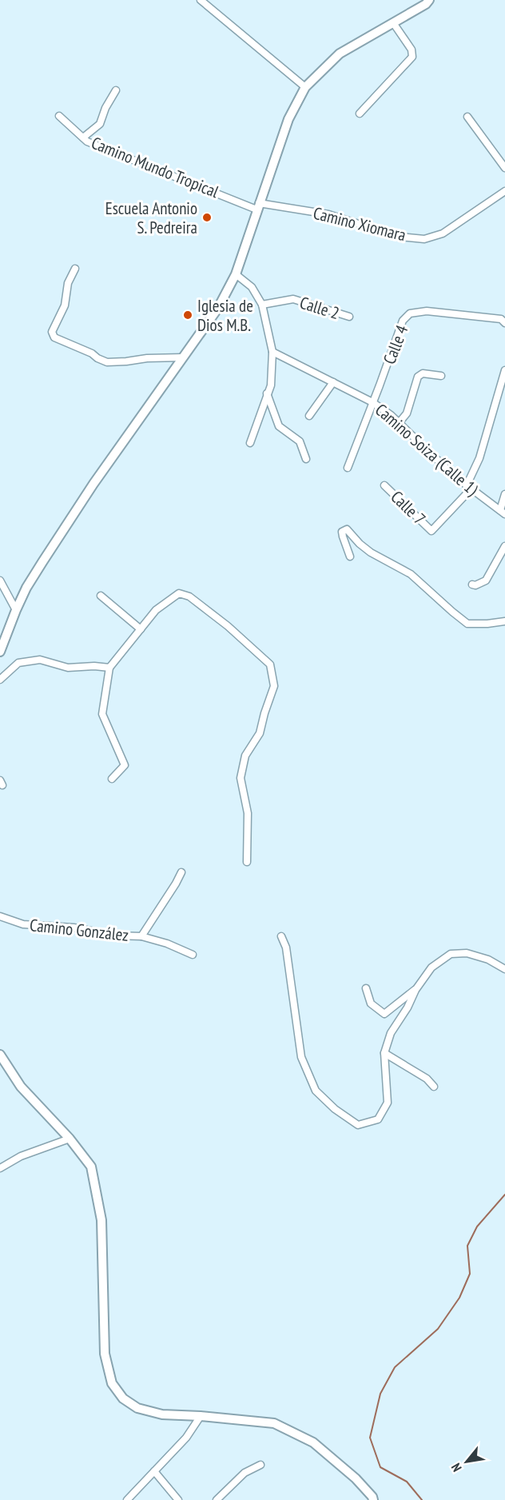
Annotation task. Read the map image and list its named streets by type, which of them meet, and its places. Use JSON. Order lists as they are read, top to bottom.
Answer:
{
  "streets": {
    "street": [
      "Camino Mundo Tropical",
      "Camino Xiomara",
      "Calle 2",
      "Calle 4",
      "Camino Soiza (Calle 1)",
      "Calle 7",
      "Camino González"
    ]
  },
  "crossings": [
    ["Camino Mundo Tropical", "Camino Xiomara"],
    ["Calle 4", "Camino Soiza (Calle 1)"],
    ["Camino Soiza (Calle 1)", "Calle 7"]
  ],
  "places": ["Escuela Antonio S. Pedreira", "Iglesia de Dios M.B."],
  "north": "bottom left"
}
